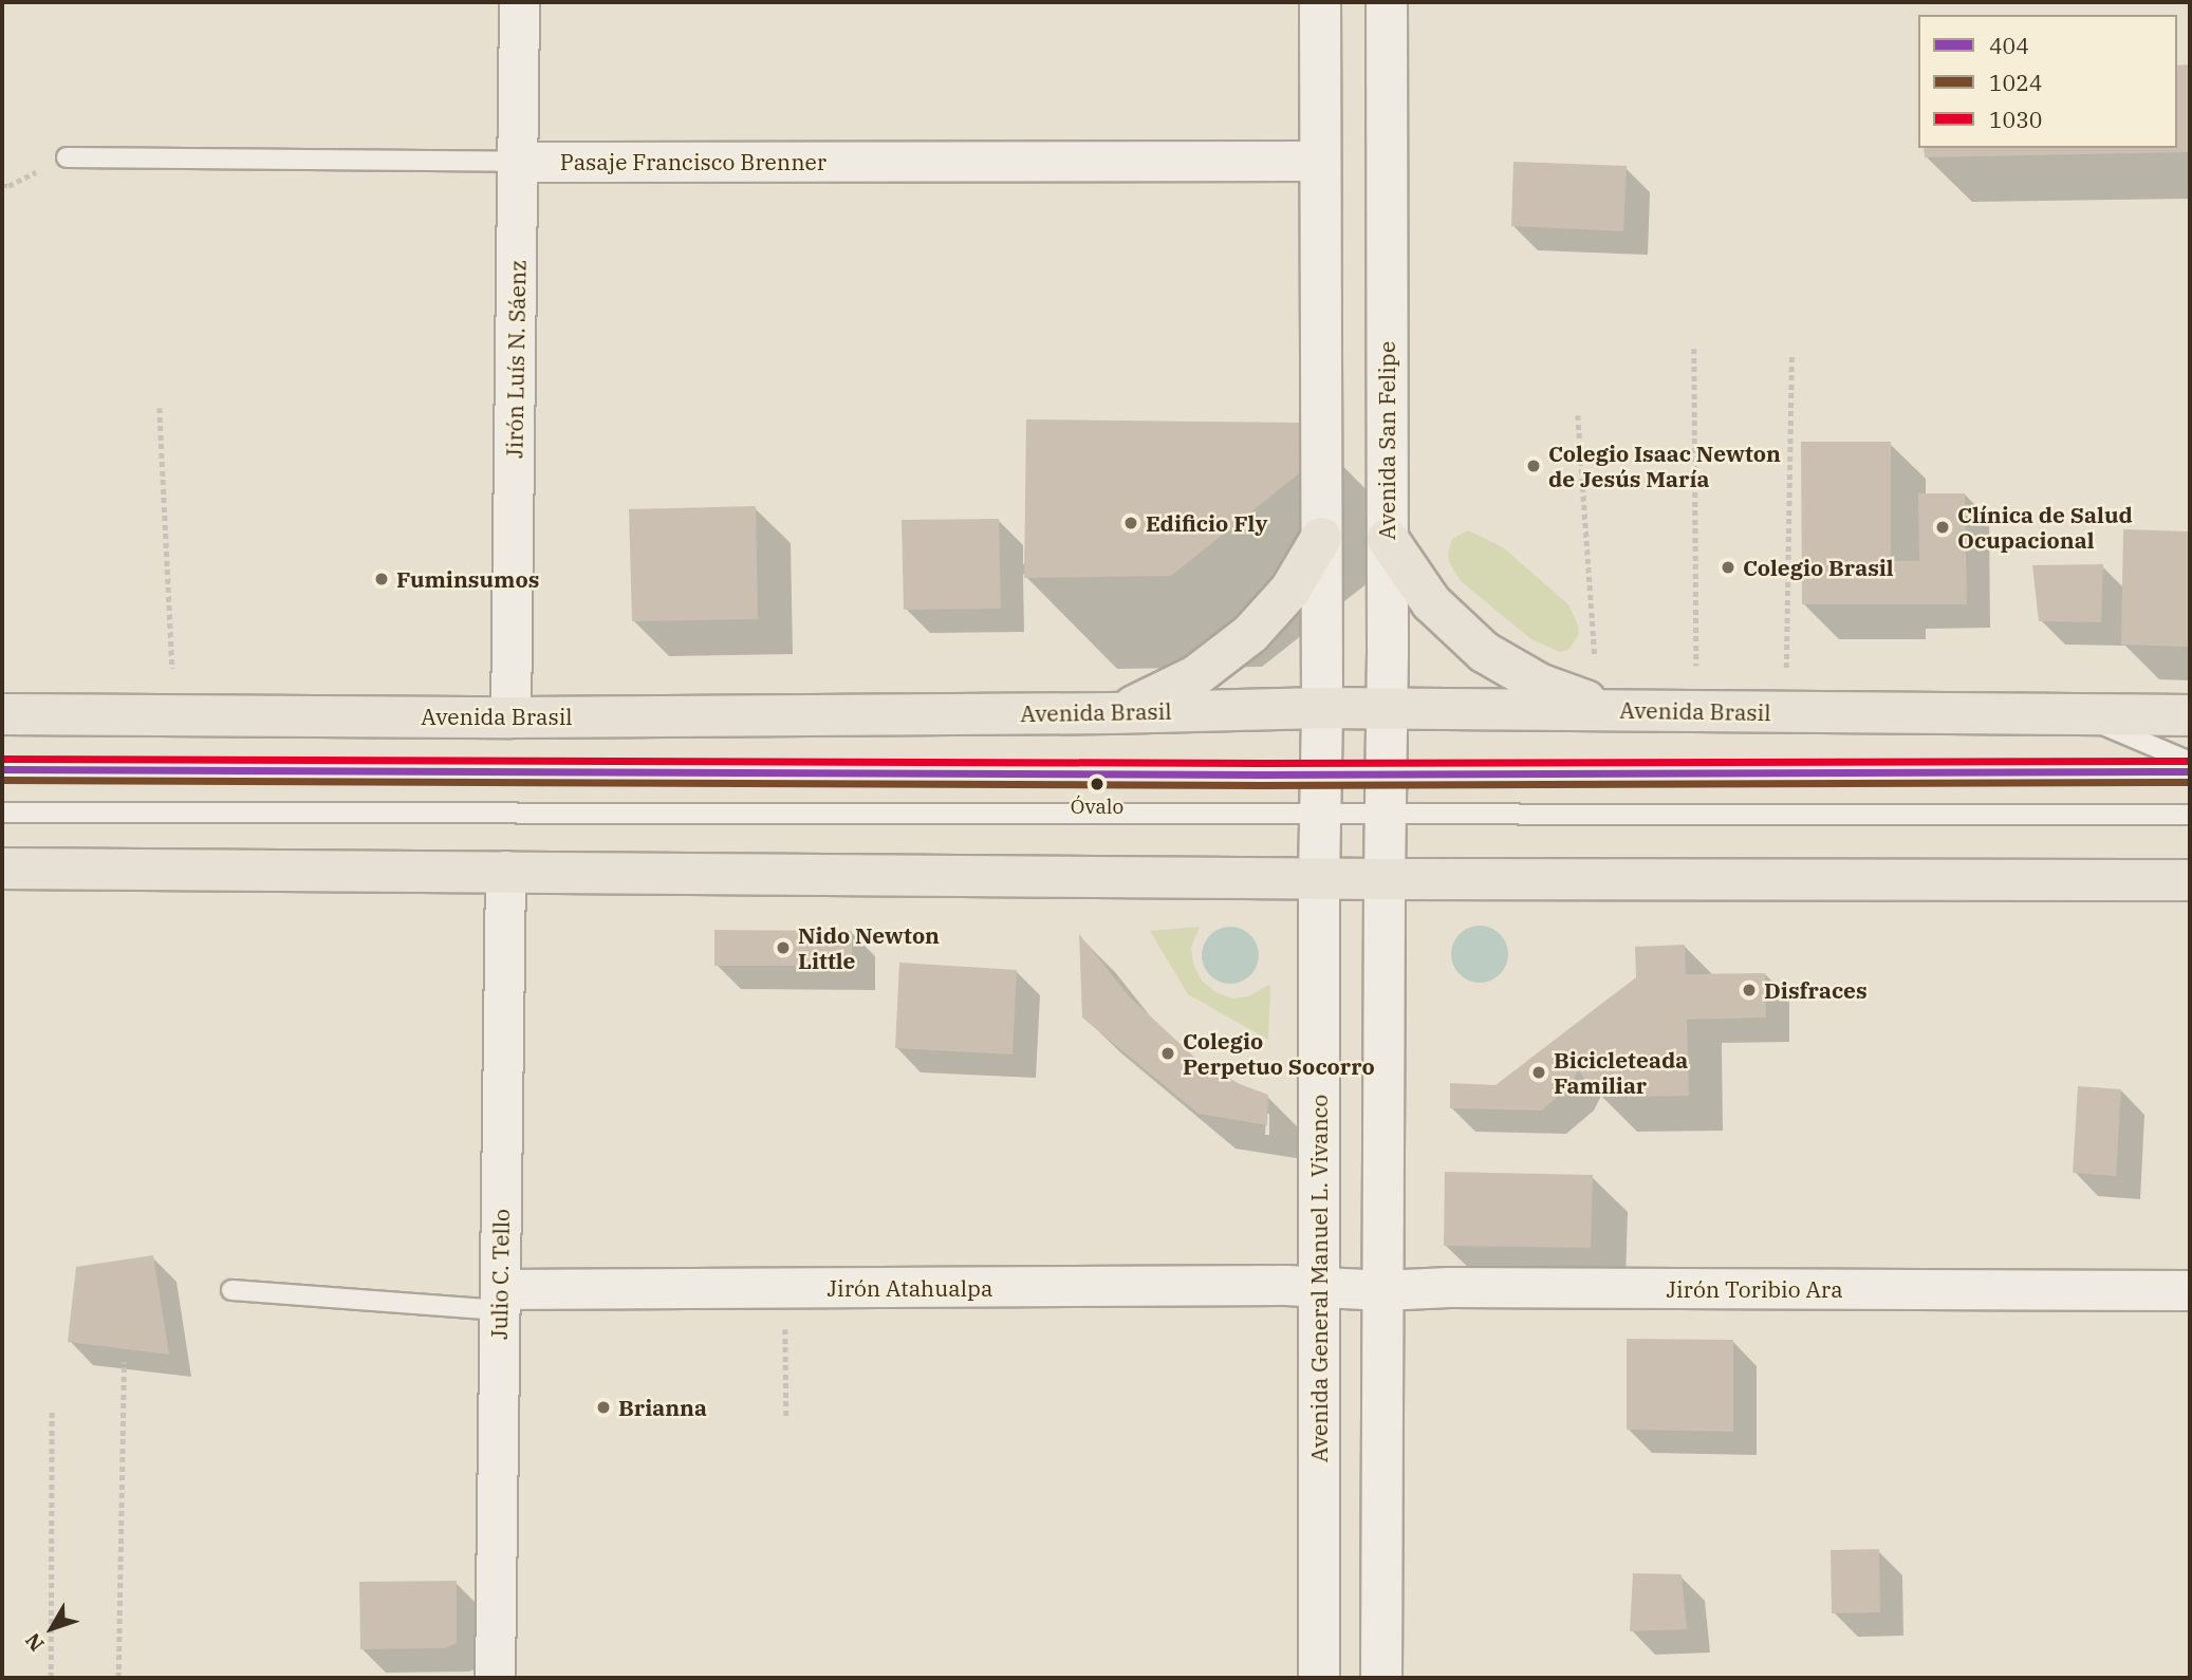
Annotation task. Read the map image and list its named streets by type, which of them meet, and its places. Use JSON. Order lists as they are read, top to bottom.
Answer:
{
  "streets": {
    "main road": ["Avenida San Felipe", "Avenida Brasil", "Avenida General Manuel L. Vivanco"],
    "street": [
      "Pasaje Francisco Brenner",
      "Jirón Luís N. Sáenz",
      "Julio C. Tello",
      "Jirón Atahualpa",
      "Jirón Toribio Ara"
    ]
  },
  "crossings": [
    ["Pasaje Francisco Brenner", "Jirón Luís N. Sáenz"],
    ["Jirón Luís N. Sáenz", "Avenida Brasil"],
    ["Avenida San Felipe", "Avenida Brasil"],
    ["Julio C. Tello", "Jirón Atahualpa"],
    ["Avenida General Manuel L. Vivanco", "Jirón Atahualpa"],
    ["Avenida General Manuel L. Vivanco", "Jirón Toribio Ara"],
    ["Jirón Atahualpa", "Jirón Toribio Ara"]
  ],
  "places": [
    "Colegio Isaac Newton de Jesús María",
    "Edificio Fly",
    "Clínica de Salud Ocupacional",
    "Colegio Brasil",
    "Fuminsumos",
    "Óvalo",
    "Nido Newton Little",
    "Disfraces",
    "Colegio Perpetuo Socorro",
    "Bicicleteada Familiar",
    "Brianna"
  ],
  "lines": ["transit line 1030", "transit line 404", "transit line 1024"],
  "legend": ["404", "1024", "1030"],
  "north": "bottom left"
}
